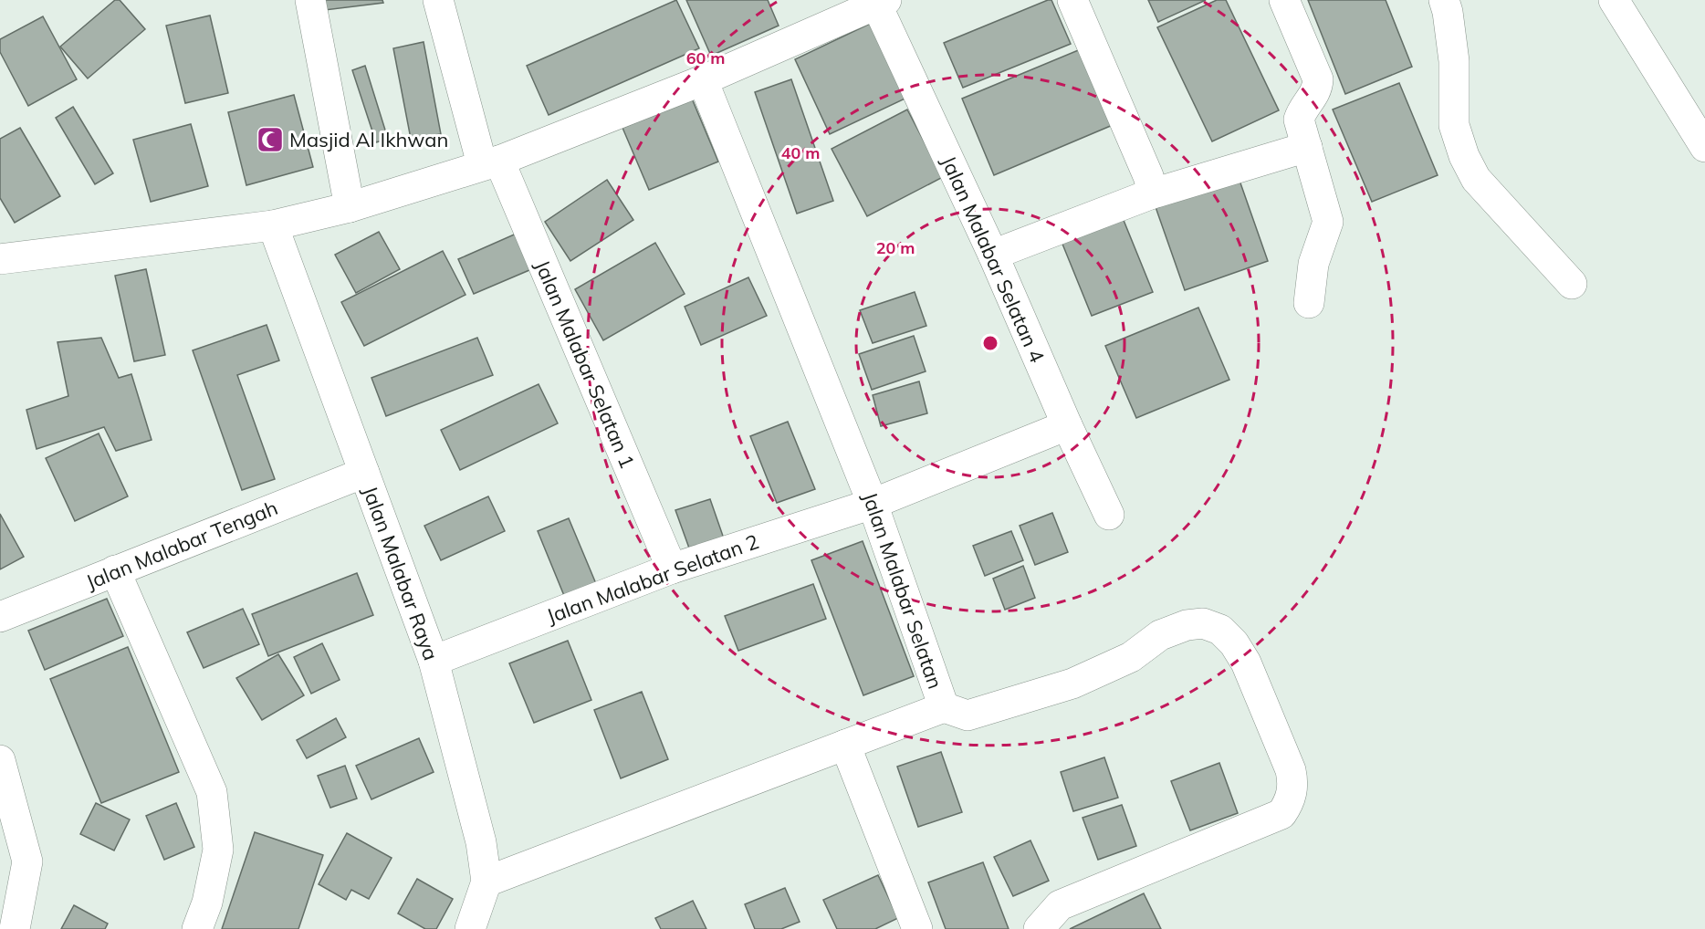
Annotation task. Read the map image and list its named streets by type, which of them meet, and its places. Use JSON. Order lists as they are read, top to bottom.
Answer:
{
  "streets": {
    "street": [
      "Jalan Malabar Selatan 4",
      "Jalan Malabar Selatan 1",
      "Jalan Malabar Tengah",
      "Jalan Malabar Raya",
      "Jalan Malabar Selatan 2",
      "Jalan Malabar Selatan"
    ]
  },
  "crossings": [
    ["Jalan Malabar Selatan 4", "Jalan Malabar Selatan 2"],
    ["Jalan Malabar Selatan 1", "Jalan Malabar Selatan 2"],
    ["Jalan Malabar Tengah", "Jalan Malabar Raya"],
    ["Jalan Malabar Raya", "Jalan Malabar Selatan 2"],
    ["Jalan Malabar Raya", "Jalan Malabar Selatan"],
    ["Jalan Malabar Selatan 2", "Jalan Malabar Selatan"]
  ],
  "places": {
    "mosque": ["Masjid Al Ikhwan"]
  },
  "rings": ["60 m", "40 m", "20 m"]
}
